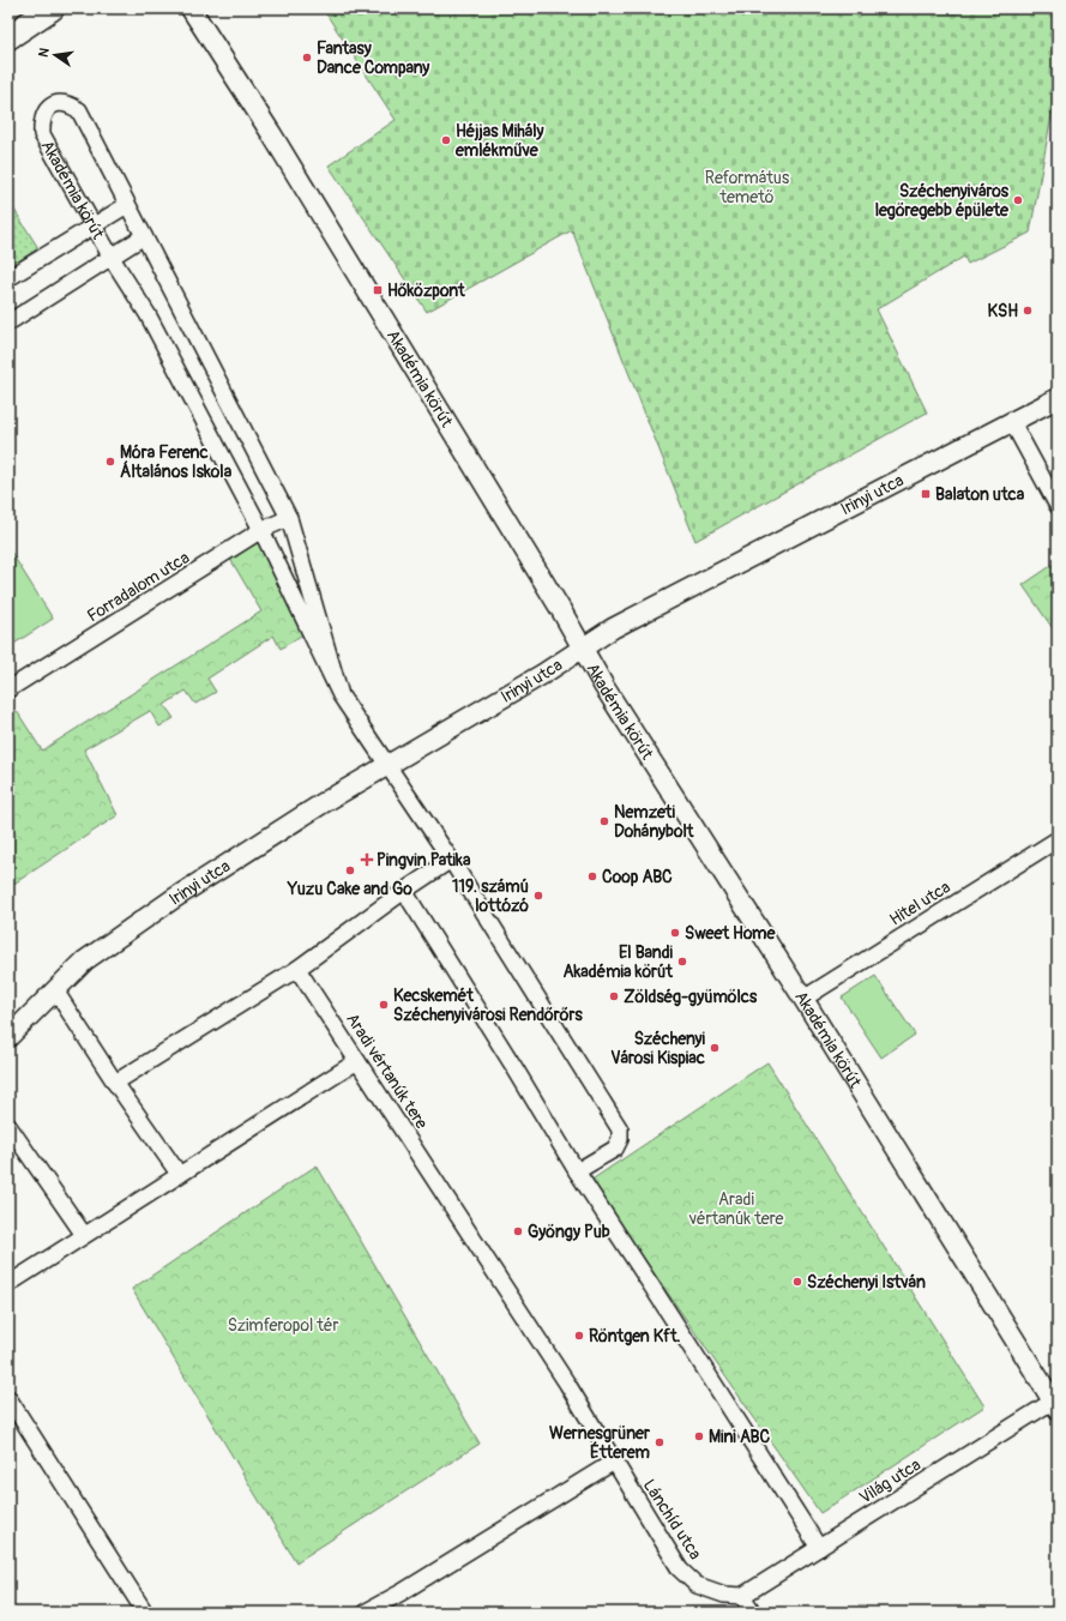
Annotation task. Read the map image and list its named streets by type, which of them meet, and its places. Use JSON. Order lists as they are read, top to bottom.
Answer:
{
  "streets": {
    "street": [
      "Akadémia körút",
      "Irinyi utca",
      "Forradalom utca",
      "Hitel utca",
      "Aradi vértanúk tere",
      "Világ utca",
      "Lánchíd utca"
    ]
  },
  "crossings": [
    ["Akadémia körút", "Irinyi utca"],
    ["Akadémia körút", "Forradalom utca"],
    ["Akadémia körút", "Hitel utca"],
    ["Akadémia körút", "Világ utca"],
    ["Aradi vértanúk tere", "Lánchíd utca"],
    ["Világ utca", "Lánchíd utca"]
  ],
  "parks": ["Református temető", "Aradi vértanúk tere", "Szimferopol tér"],
  "places": {
    "other": [
      "Fantasy Dance Company",
      "Héjjas Mihály emlékműve",
      "Széchenyiváros legöregebb épülete",
      "KSH",
      "Móra Ferenc Általános Iskola",
      "Nemzeti Dohánybolt",
      "Yuzu Cake and Go",
      "Coop ABC",
      "119. számú lottózó",
      "Sweet Home",
      "El Bandi Akadémia körút",
      "Zöldség-gyümölcs",
      "Kecskemét Széchenyivárosi Rendőrőrs",
      "Széchenyi Városi Kispiac",
      "Gyöngy Pub",
      "Széchenyi István",
      "Röntgen Kft.",
      "Mini ABC",
      "Wernesgrüner Étterem"
    ],
    "transit": ["Hőközpont", "Balaton utca"],
    "health": ["Pingvin Patika"]
  },
  "north": "left"
}
